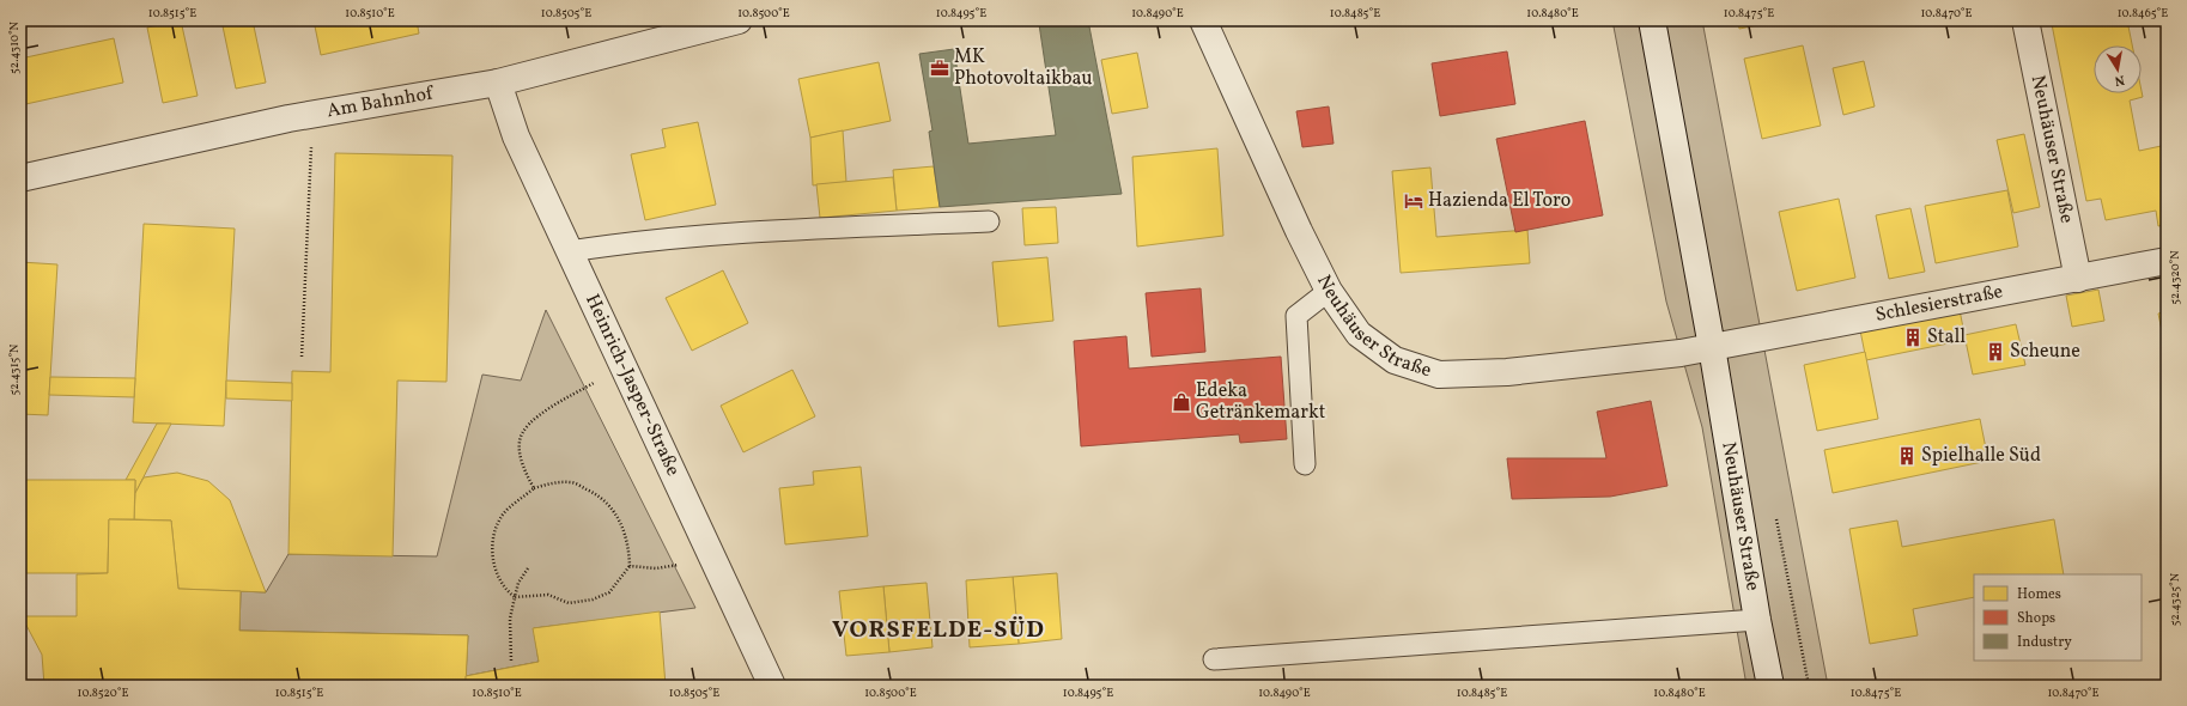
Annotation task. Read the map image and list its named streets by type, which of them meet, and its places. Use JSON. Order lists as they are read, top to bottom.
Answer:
{
  "streets": {
    "street": [
      "Am Bahnhof",
      "Neuhäuser Straße",
      "Schlesierstraße",
      "Heinrich-Jasper-Straße"
    ]
  },
  "crossings": [
    ["Am Bahnhof", "Heinrich-Jasper-Straße"],
    ["Neuhäuser Straße", "Schlesierstraße"]
  ],
  "districts": ["VORSFELDE-SÜD"],
  "places": {
    "office": ["MK Photovoltaikbau"],
    "hotel": ["Hazienda El Toro"],
    "building": ["Stall", "Scheune", "Spielhalle Süd"],
    "shop": ["Edeka Getränkemarkt"]
  },
  "legend": ["Homes", "Shops", "Industry"],
  "north": "bottom",
  "coordinates": [
    "10.8515°E",
    "10.8510°E",
    "10.8505°E",
    "10.8500°E",
    "10.8495°E",
    "10.8490°E",
    "10.8485°E",
    "10.8480°E",
    "10.8475°E",
    "10.8470°E",
    "10.8465°E",
    "52.4310°N",
    "52.4320°N",
    "52.4315°N",
    "52.4325°N",
    "10.8520°E"
  ]
}
